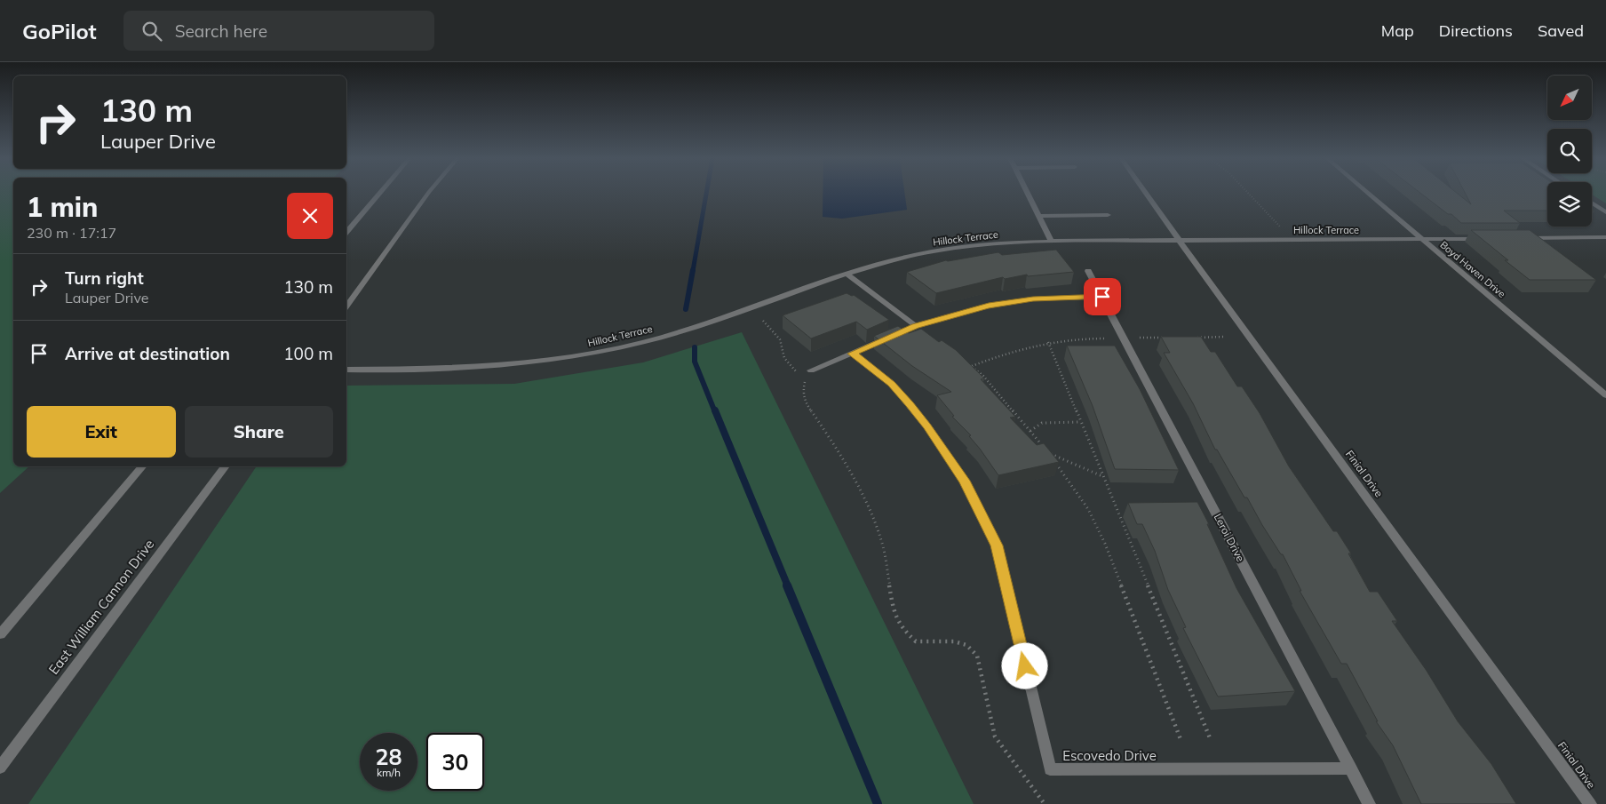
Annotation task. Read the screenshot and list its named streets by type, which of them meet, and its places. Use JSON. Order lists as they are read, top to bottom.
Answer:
{
  "streets": {
    "street": [
      "Hillock Terrace",
      "Boyd Haven Drive",
      "Finial Drive",
      "Leroi Drive",
      "East William Cannon Drive",
      "Escovedo Drive"
    ]
  },
  "crossings": [
    ["Hillock Terrace", "Boyd Haven Drive"],
    ["Hillock Terrace", "Finial Drive"],
    ["Leroi Drive", "Escovedo Drive"]
  ],
  "north": "bottom left",
  "page": {
    "header": "GoPilot",
    "search": "Search here",
    "nav": ["Map", "Directions", "Saved"],
    "turn": ["130 m", "Lauper Drive"],
    "heading": ["1 min", "230 m · 17:17"],
    "list": [
      {
        "name": "Turn right",
        "note": "Lauper Drive",
        "value": "130 m"
      },
      {
        "name": "Arrive at destination",
        "value": "100 m"
      }
    ],
    "buttons": ["Exit", "Share"],
    "speed": "28 km/h",
    "limit": "30"
  }
}
